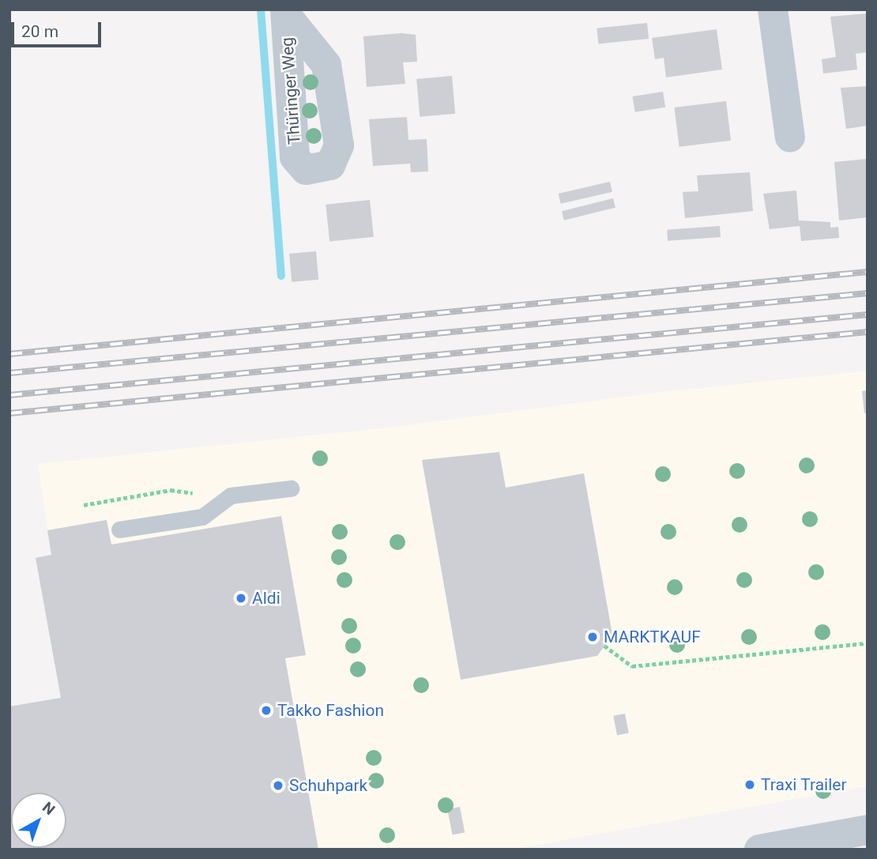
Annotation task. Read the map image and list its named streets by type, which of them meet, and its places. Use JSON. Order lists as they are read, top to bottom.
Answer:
{
  "places": [
    "Aldi",
    "MARKTKAUF",
    "Takko Fashion",
    "Traxi Trailer",
    "Schuhpark"
  ],
  "scale_bar": "20 m",
  "north": "top right"
}
